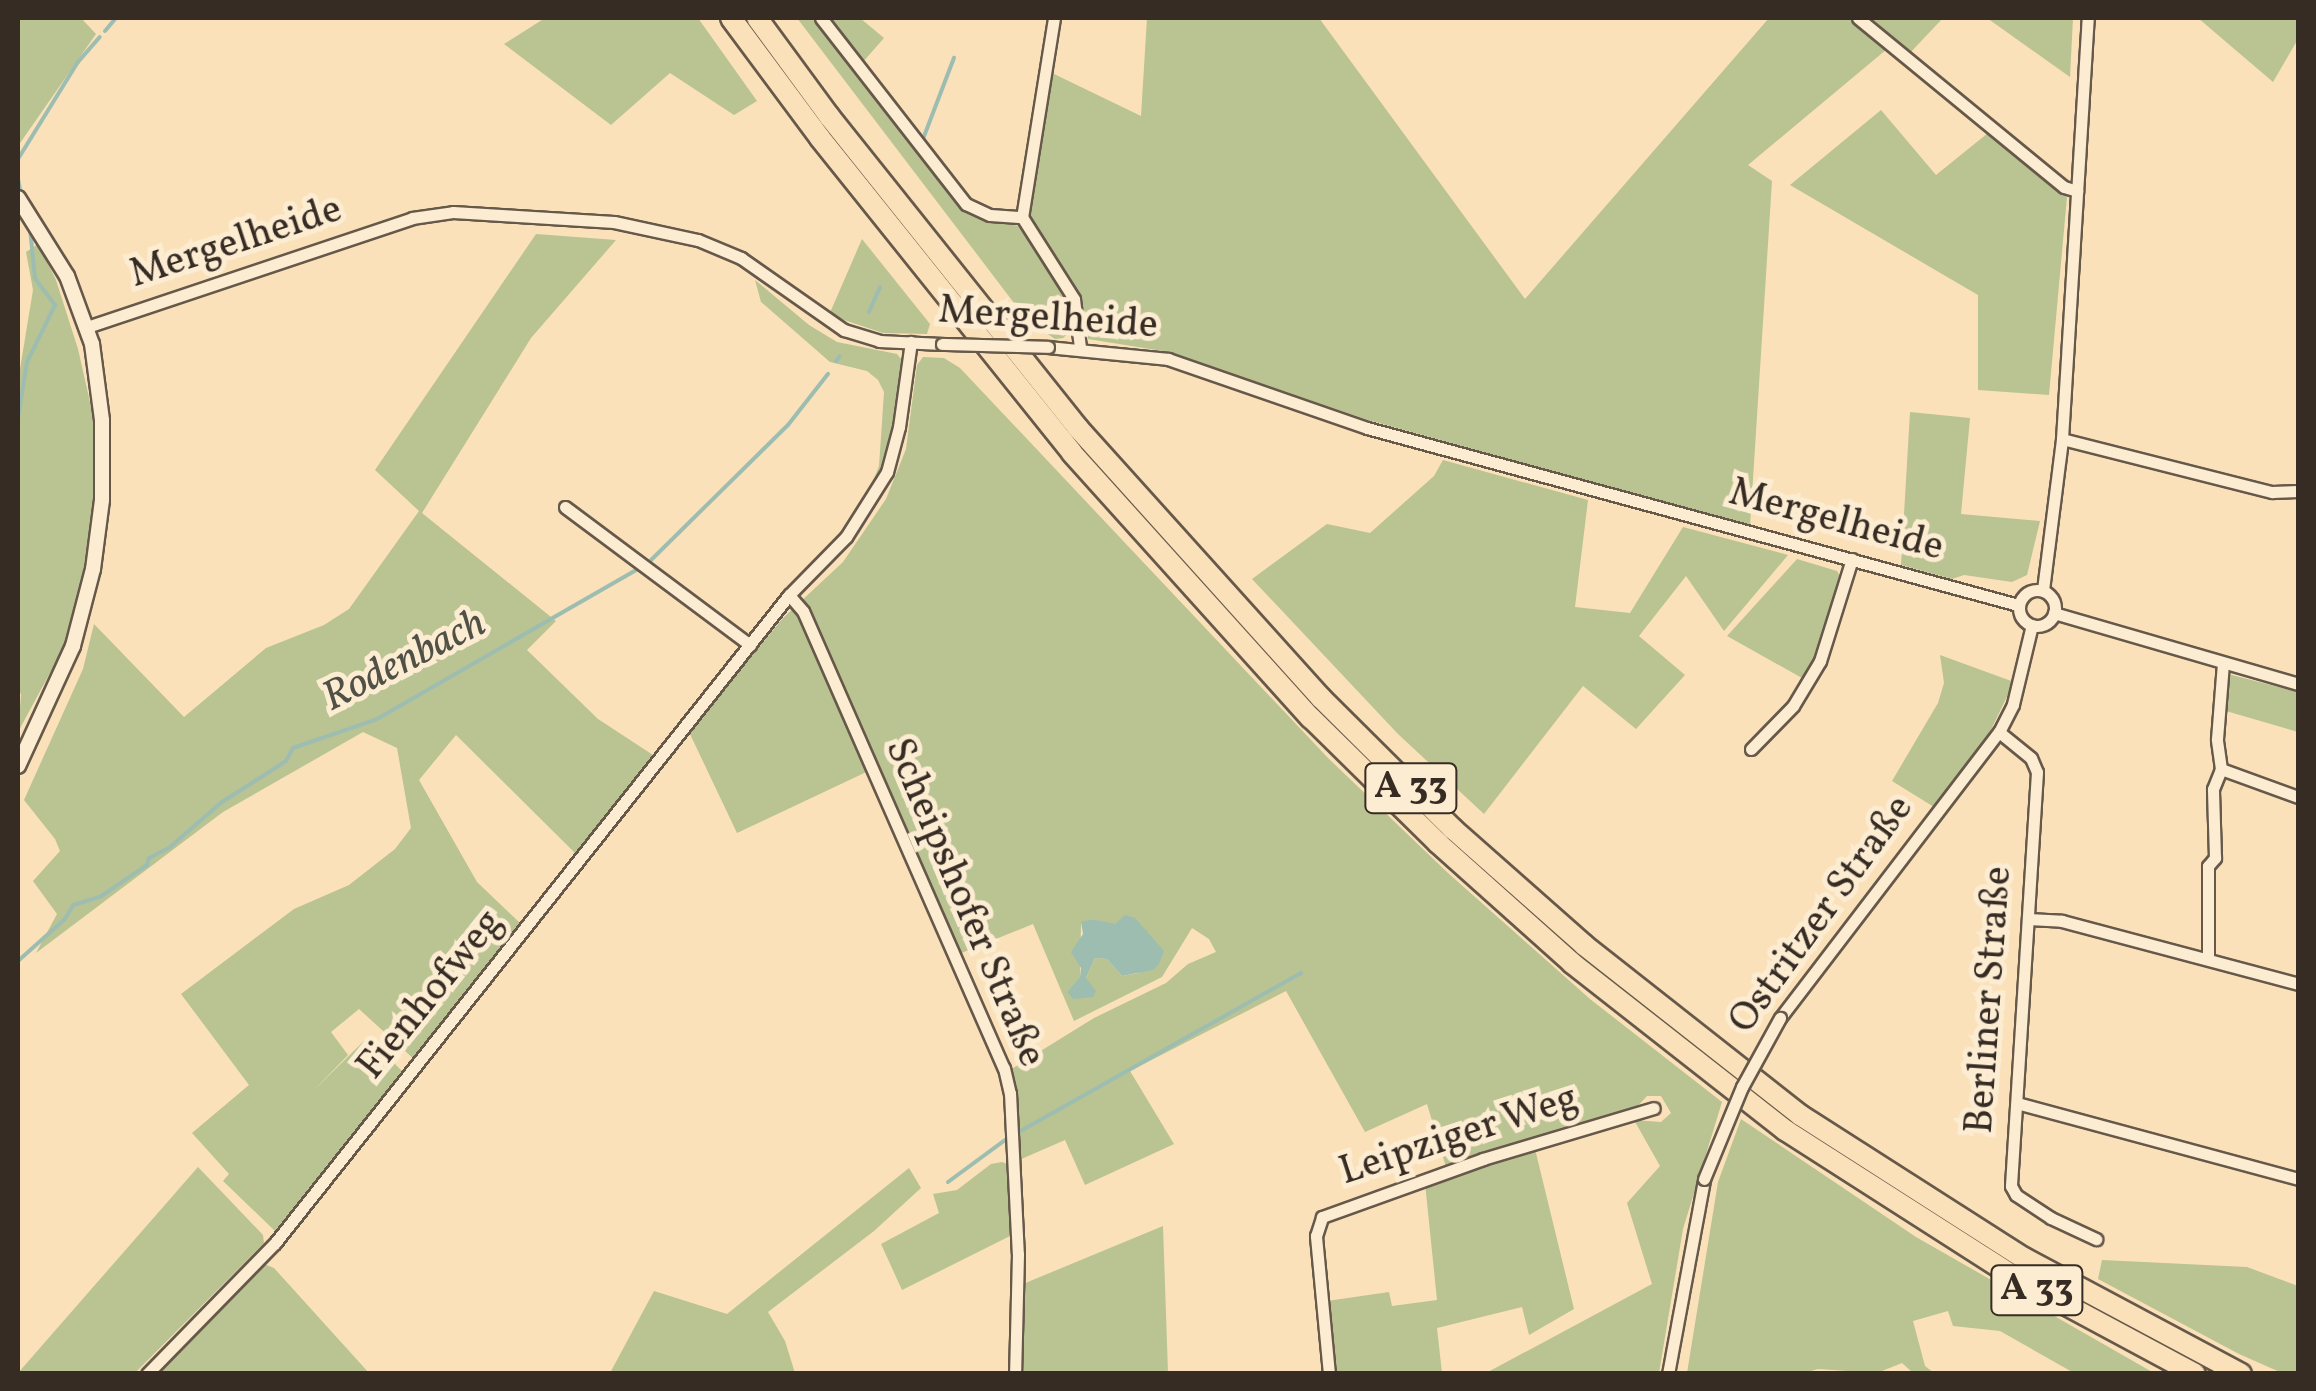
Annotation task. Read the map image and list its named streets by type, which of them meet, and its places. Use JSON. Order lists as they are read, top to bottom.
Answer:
{
  "streets": {
    "highway": ["A 33"],
    "street": [
      "Mergelheide",
      "Scheipshofer Straße",
      "Ostritzer Straße",
      "Fienhofweg",
      "Berliner Straße",
      "Leipziger Weg"
    ]
  },
  "crossings": [
    ["Mergelheide", "Ostritzer Straße"],
    ["Mergelheide", "Fienhofweg"],
    ["Scheipshofer Straße", "Fienhofweg"],
    ["Ostritzer Straße", "Berliner Straße"]
  ],
  "water": ["Rodenbach"]
}
